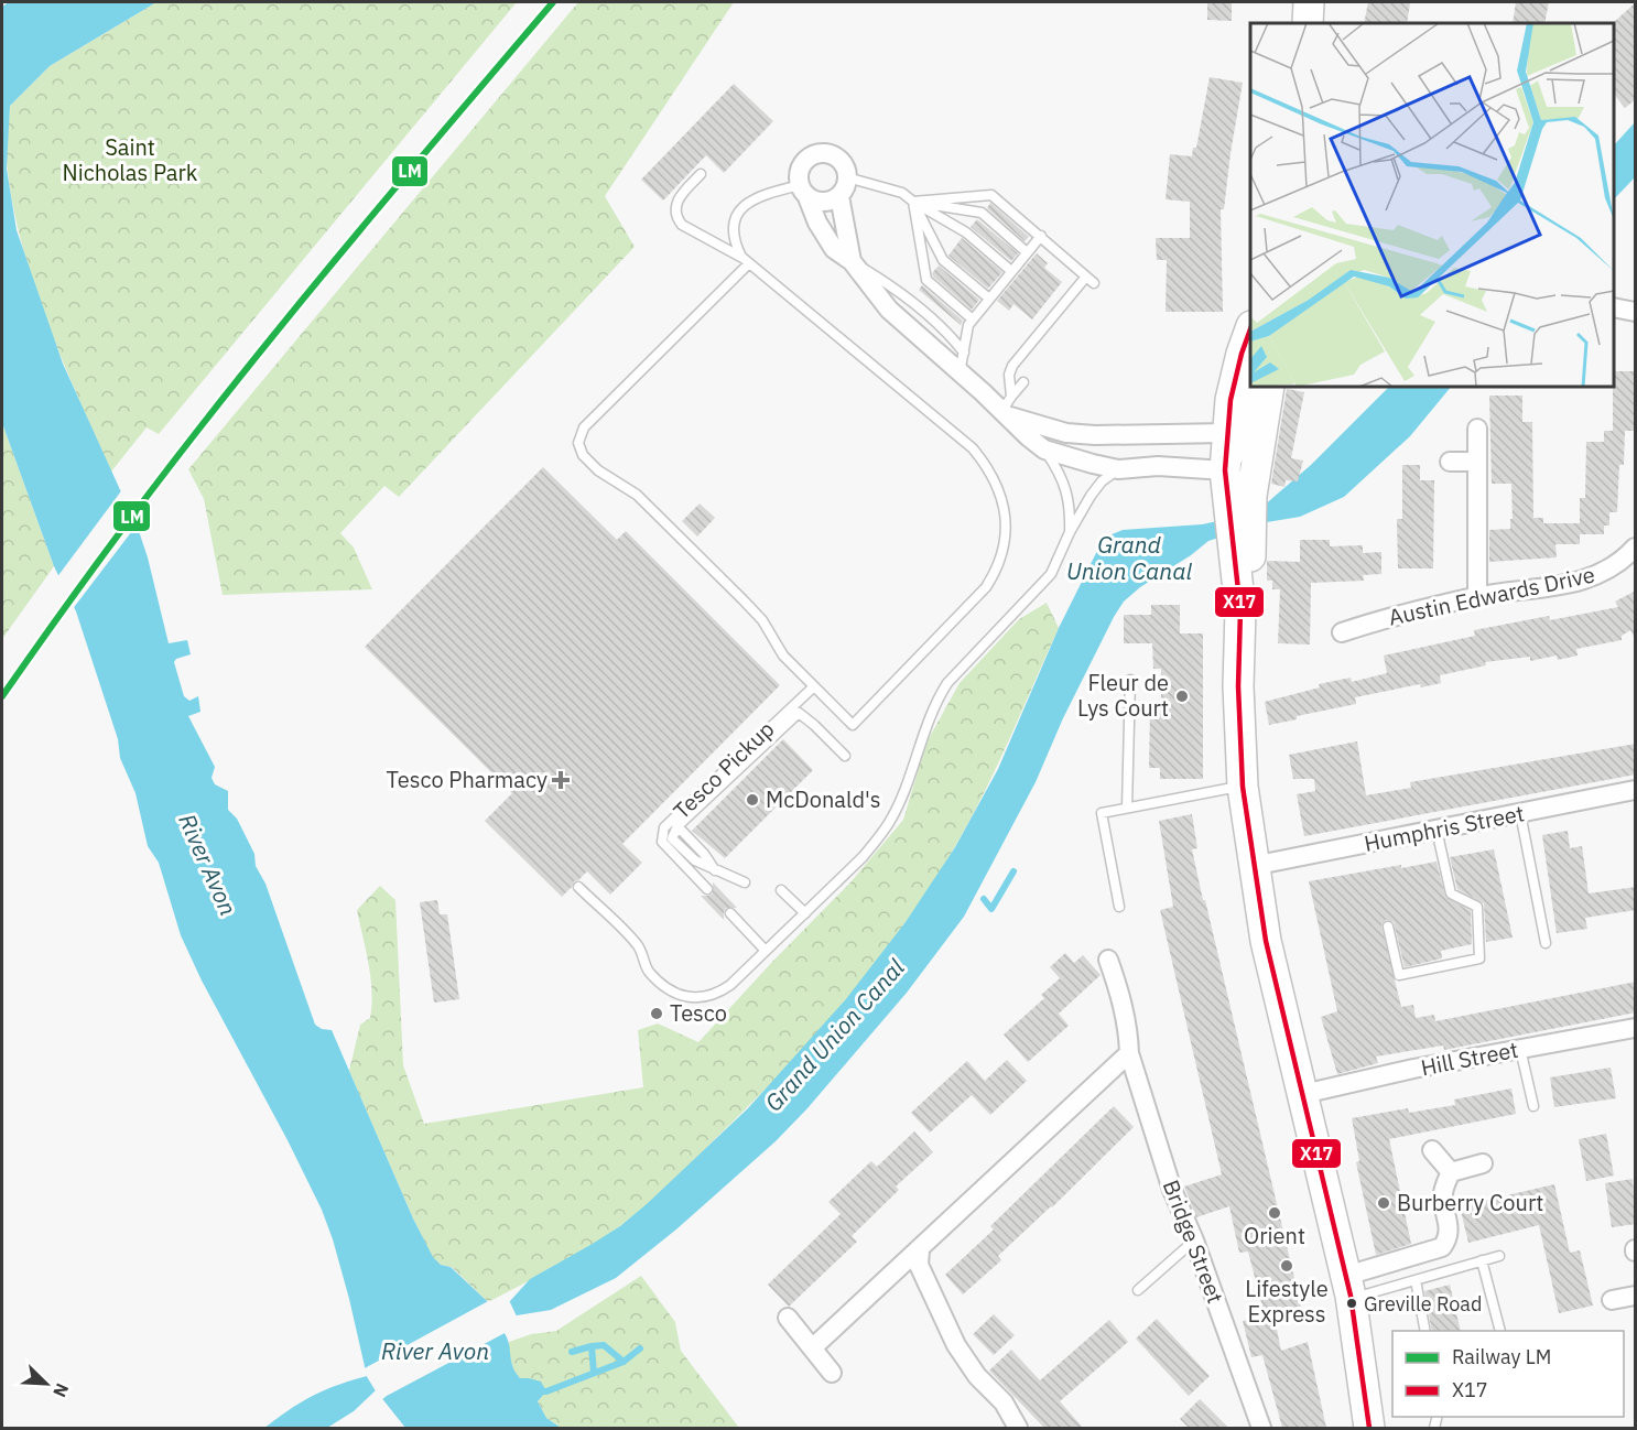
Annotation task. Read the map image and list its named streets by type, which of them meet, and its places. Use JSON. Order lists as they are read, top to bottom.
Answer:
{
  "streets": {
    "street": [
      "Austin Edwards Drive",
      "Humphris Street",
      "Hill Street",
      "Bridge Street"
    ],
    "lane": ["Tesco Pickup"]
  },
  "water": ["Grand Union Canal", "River Avon"],
  "parks": ["Saint Nicholas Park"],
  "places": {
    "other": [
      "Fleur de Lys Court",
      "McDonald's",
      "Tesco",
      "Burberry Court",
      "Orient",
      "Lifestyle Express",
      "Greville Road"
    ],
    "health": ["Tesco Pharmacy"]
  },
  "lines": ["rail line LM", "transit line X17"],
  "legend": ["Railway LM", "X17"],
  "north": "bottom right"
}
